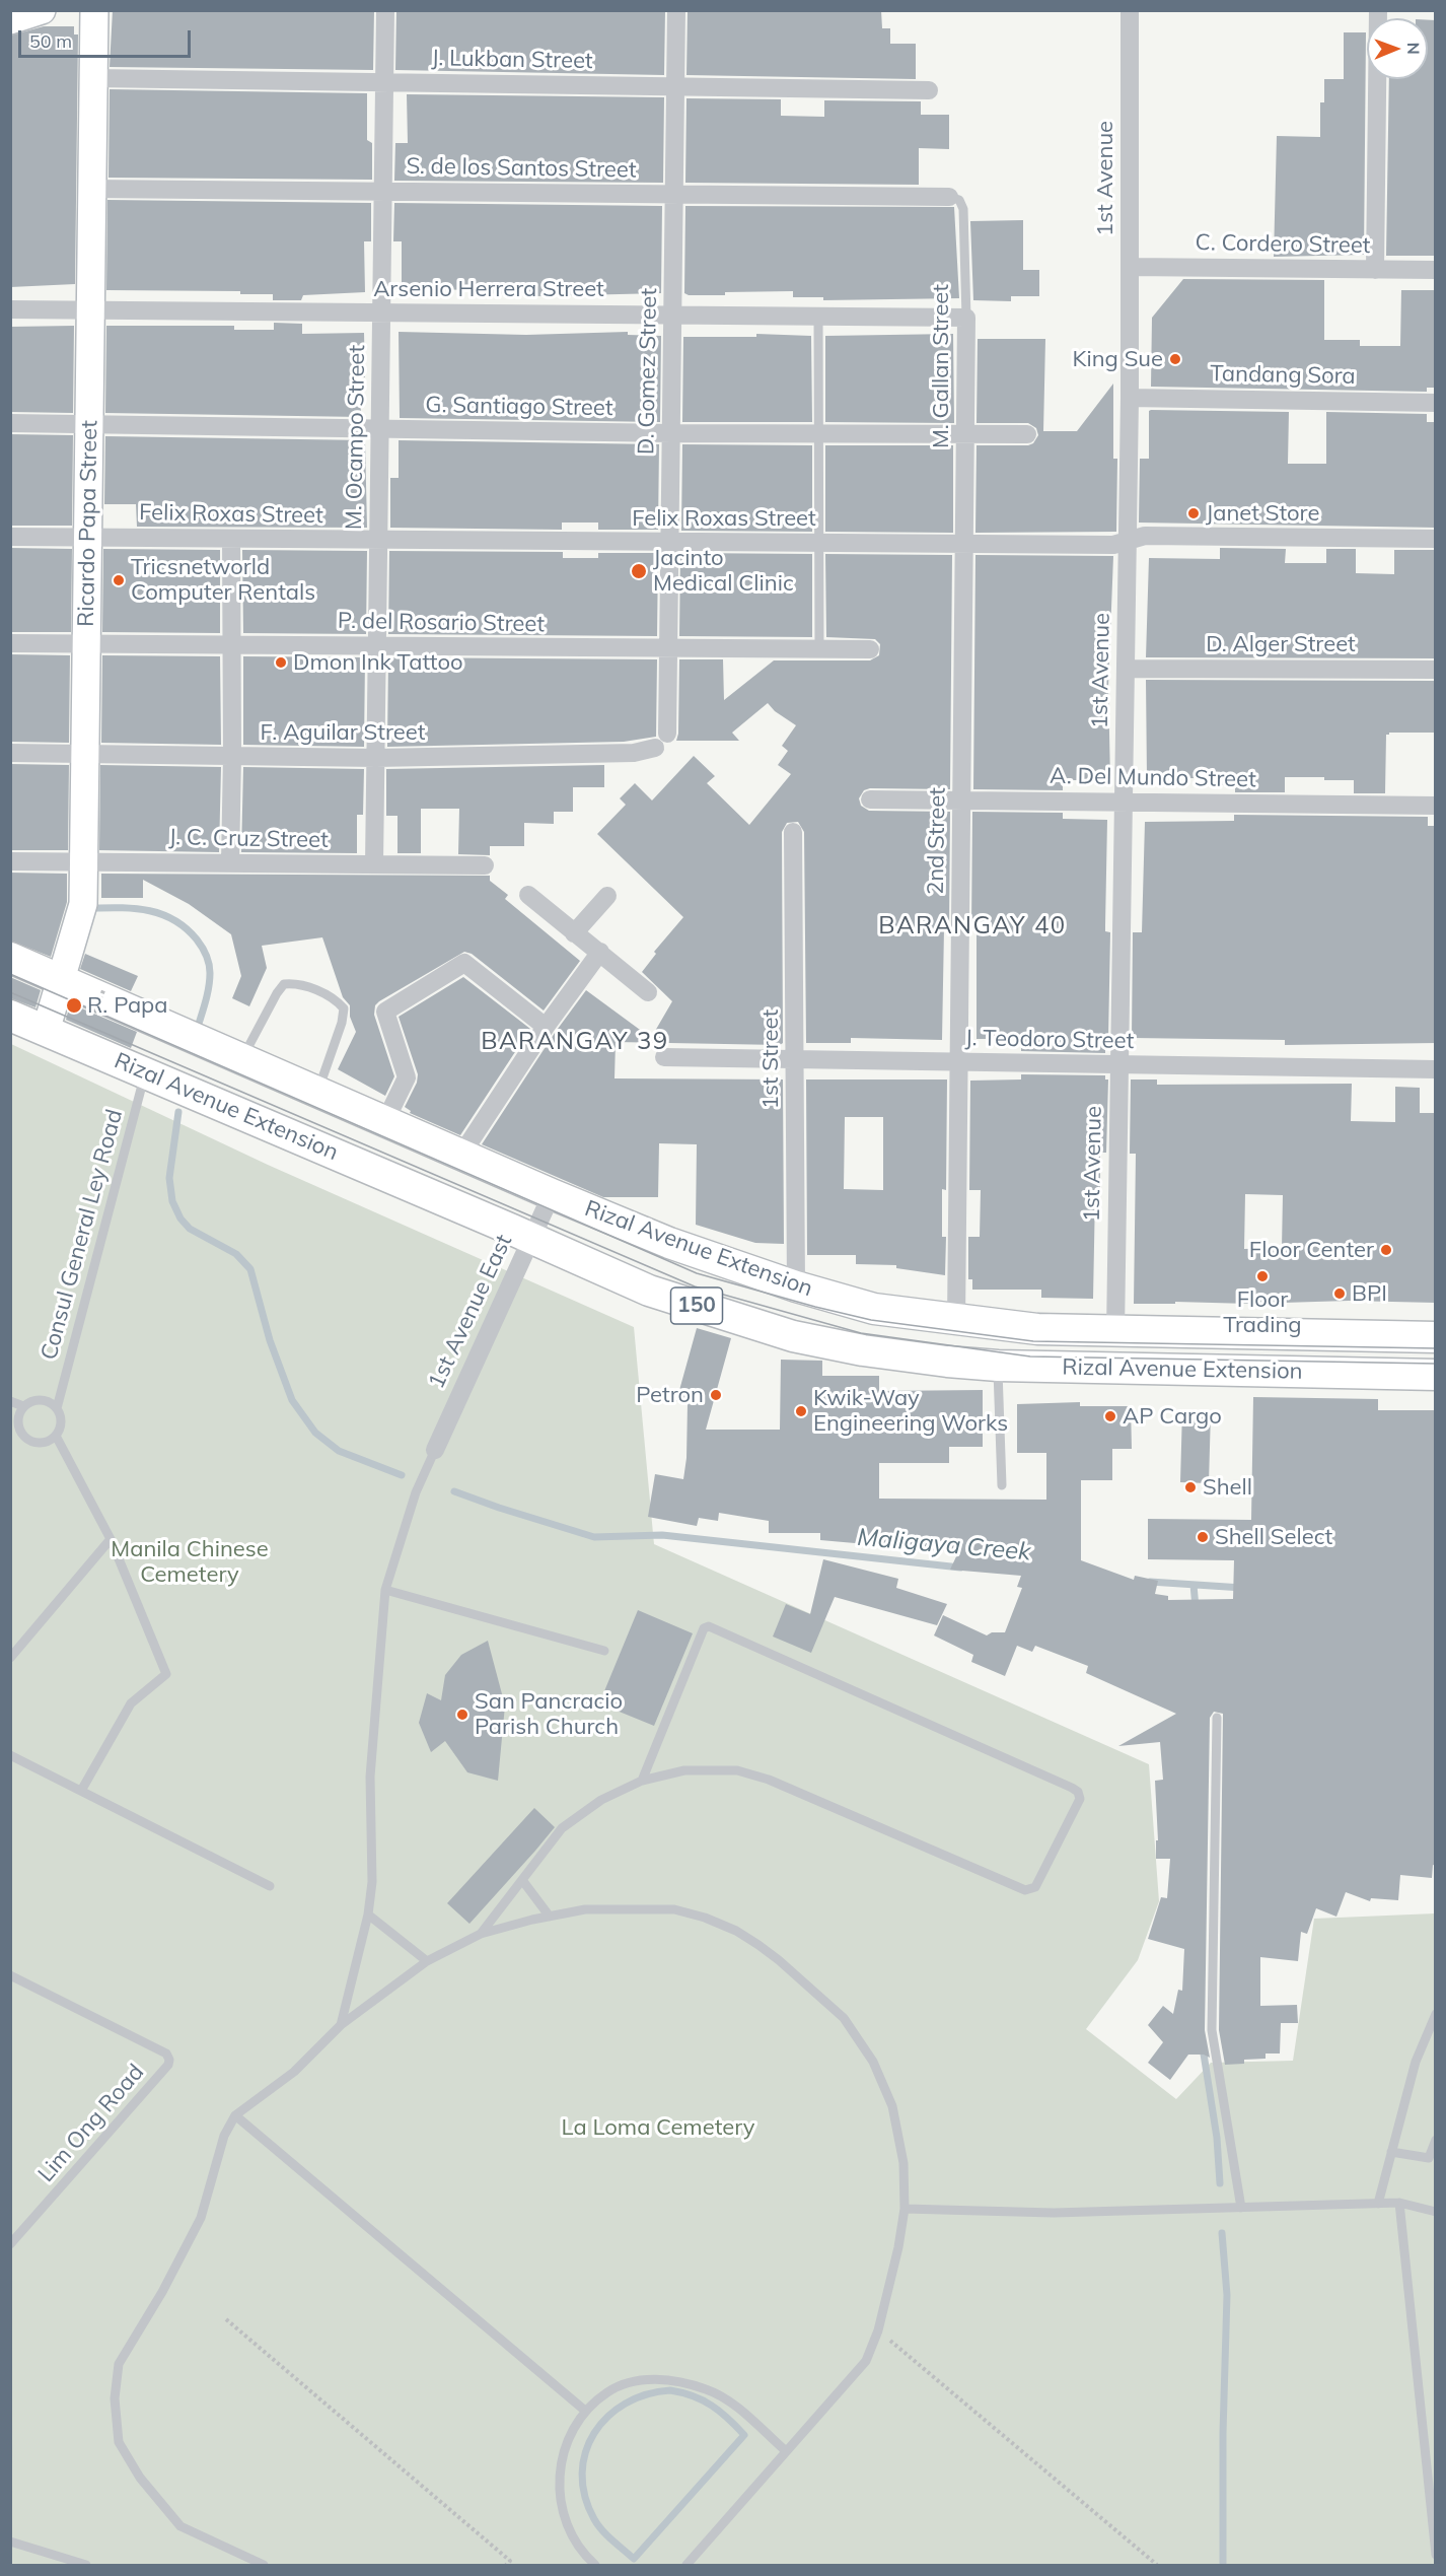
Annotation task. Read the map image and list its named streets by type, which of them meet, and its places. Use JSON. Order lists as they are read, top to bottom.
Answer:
{
  "streets": {
    "main road": ["Rizal Avenue Extension", "150"],
    "street": [
      "J. Lukban Street",
      "S. de los Santos Street",
      "1st Avenue",
      "C. Cordero Street",
      "Arsenio Herrera Street",
      "M. Gallan Street",
      "D. Gomez Street",
      "Tandang Sora",
      "G. Santiago Street",
      "M. Ocampo Street",
      "Felix Roxas Street",
      "Ricardo Papa Street",
      "P. del Rosario Street",
      "D. Alger Street",
      "F. Aguilar Street",
      "A. Del Mundo Street",
      "J. C. Cruz Street",
      "2nd Street",
      "J. Teodoro Street",
      "1st Street",
      "1st Avenue East"
    ],
    "lane": ["Consul General Ley Road", "Lim Ong Road"]
  },
  "crossings": [
    ["J. Lukban Street", "D. Gomez Street"],
    ["J. Lukban Street", "M. Ocampo Street"],
    ["J. Lukban Street", "Ricardo Papa Street"],
    ["S. de los Santos Street", "M. Gallan Street"],
    ["S. de los Santos Street", "D. Gomez Street"],
    ["S. de los Santos Street", "M. Ocampo Street"],
    ["S. de los Santos Street", "Ricardo Papa Street"],
    ["1st Avenue", "C. Cordero Street"],
    ["1st Avenue", "Tandang Sora"],
    ["1st Avenue", "Felix Roxas Street"],
    ["1st Avenue", "D. Alger Street"],
    ["1st Avenue", "A. Del Mundo Street"],
    ["1st Avenue", "J. Teodoro Street"],
    ["1st Avenue", "Rizal Avenue Extension"],
    ["Arsenio Herrera Street", "M. Gallan Street"],
    ["Arsenio Herrera Street", "D. Gomez Street"],
    ["Arsenio Herrera Street", "M. Ocampo Street"],
    ["Arsenio Herrera Street", "Ricardo Papa Street"],
    ["M. Gallan Street", "G. Santiago Street"],
    ["M. Gallan Street", "Felix Roxas Street"],
    ["M. Gallan Street", "2nd Street"],
    ["D. Gomez Street", "G. Santiago Street"],
    ["D. Gomez Street", "Felix Roxas Street"],
    ["D. Gomez Street", "P. del Rosario Street"],
    ["D. Gomez Street", "F. Aguilar Street"],
    ["G. Santiago Street", "M. Ocampo Street"],
    ["G. Santiago Street", "Ricardo Papa Street"],
    ["M. Ocampo Street", "Felix Roxas Street"],
    ["M. Ocampo Street", "P. del Rosario Street"],
    ["M. Ocampo Street", "F. Aguilar Street"],
    ["M. Ocampo Street", "J. C. Cruz Street"],
    ["Felix Roxas Street", "Ricardo Papa Street"],
    ["Felix Roxas Street", "2nd Street"],
    ["Ricardo Papa Street", "P. del Rosario Street"],
    ["Ricardo Papa Street", "F. Aguilar Street"],
    ["Ricardo Papa Street", "J. C. Cruz Street"],
    ["Ricardo Papa Street", "Rizal Avenue Extension"],
    ["A. Del Mundo Street", "2nd Street"],
    ["2nd Street", "J. Teodoro Street"],
    ["2nd Street", "Rizal Avenue Extension"],
    ["J. Teodoro Street", "1st Street"],
    ["1st Street", "Rizal Avenue Extension"],
    ["Rizal Avenue Extension", "Consul General Ley Road"],
    ["Rizal Avenue Extension", "1st Avenue East"]
  ],
  "districts": ["BARANGAY 40", "BARANGAY 39"],
  "water": ["Maligaya Creek"],
  "parks": ["Manila Chinese Cemetery", "La Loma Cemetery"],
  "places": [
    "King Sue",
    "Janet Store",
    "Jacinto Medical Clinic",
    "Tricsnetworld Computer Rentals",
    "Dmon Ink Tattoo",
    "R. Papa",
    "Floor Center",
    "Floor Trading",
    "BPI",
    "Petron",
    "Kwik-Way Engineering Works",
    "AP Cargo",
    "Shell",
    "Shell Select",
    "San Pancracio Parish Church"
  ],
  "scale_bar": "50 m",
  "north": "right"
}
